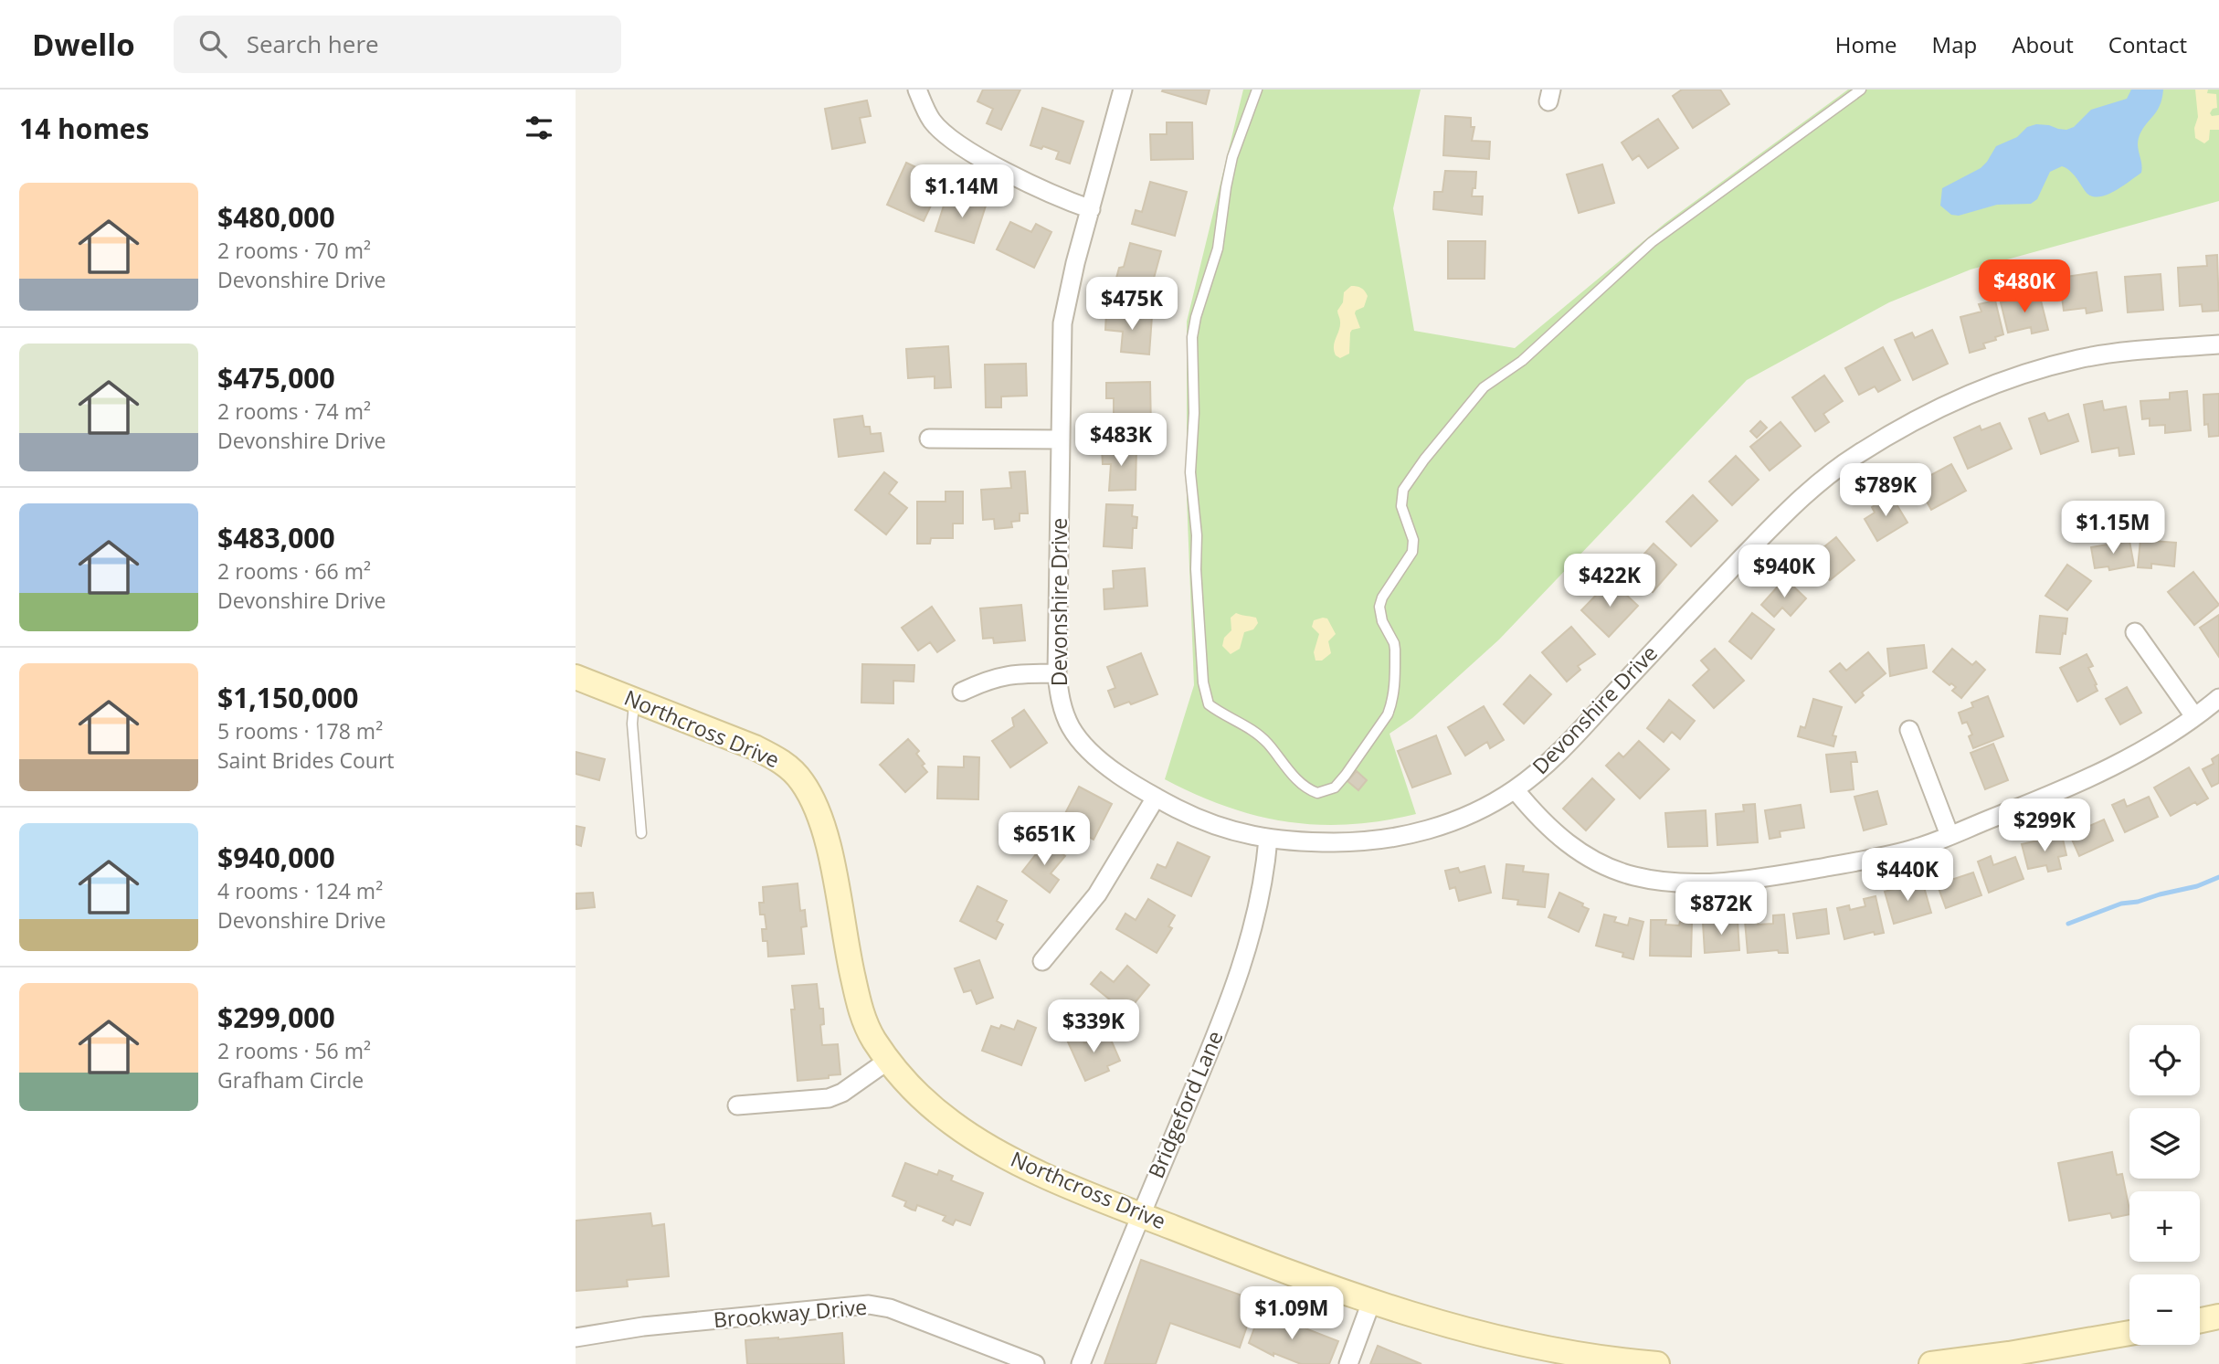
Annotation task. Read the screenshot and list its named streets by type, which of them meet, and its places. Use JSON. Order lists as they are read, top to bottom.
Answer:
{
  "streets": {
    "street": [
      "Devonshire Drive",
      "Northcross Drive",
      "Bridgeford Lane",
      "Brookway Drive"
    ]
  },
  "crossings": [
    ["Devonshire Drive", "Bridgeford Lane"],
    ["Northcross Drive", "Bridgeford Lane"]
  ],
  "page": {
    "header": "Dwello",
    "search": "Search here",
    "nav": [
      "Home",
      "Map",
      "About",
      "Contact"
    ],
    "heading": "14 homes",
    "price": [
      "$1.14M",
      "$480K",
      "$475K",
      "$483K",
      "$789K",
      "$1.15M",
      "$940K",
      "$422K",
      "$299K",
      "$651K",
      "$440K",
      "$872K",
      "$339K",
      "$1.09M"
    ],
    "list": [
      {
        "name": "$480,000",
        "note": "2 rooms · 70 m² · Devonshire Drive"
      },
      {
        "name": "$475,000",
        "note": "2 rooms · 74 m² · Devonshire Drive"
      },
      {
        "name": "$483,000",
        "note": "2 rooms · 66 m² · Devonshire Drive"
      },
      {
        "name": "$1,150,000",
        "note": "5 rooms · 178 m² · Saint Brides Court"
      },
      {
        "name": "$940,000",
        "note": "4 rooms · 124 m² · Devonshire Drive"
      },
      {
        "name": "$299,000",
        "note": "2 rooms · 56 m² · Grafham Circle"
      }
    ],
    "map_buttons": ["+", "−"]
  }
}
